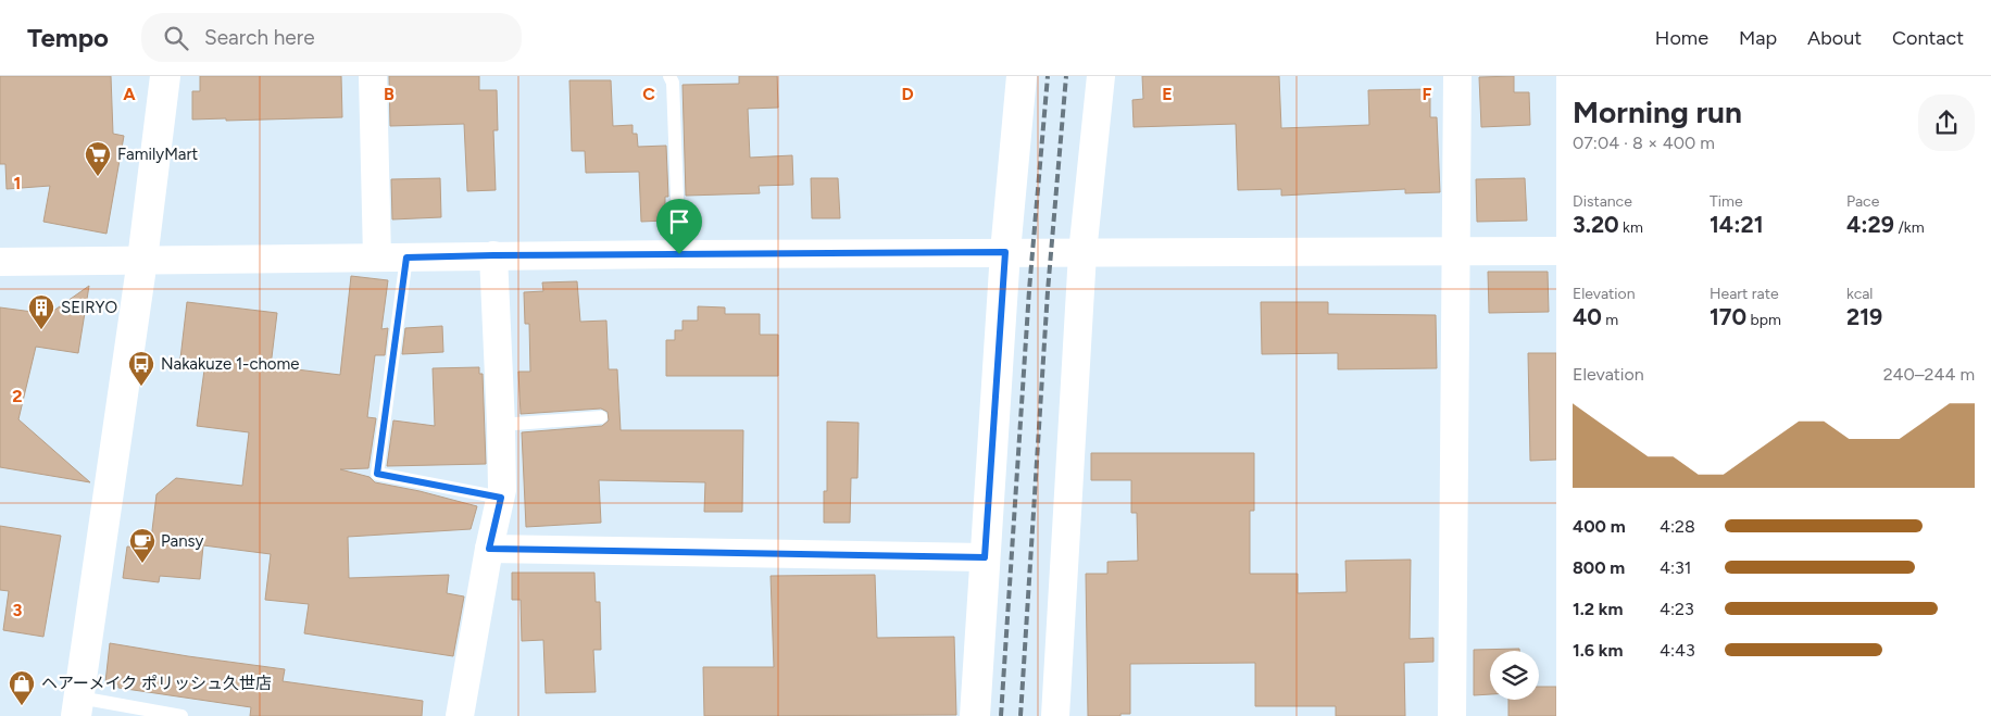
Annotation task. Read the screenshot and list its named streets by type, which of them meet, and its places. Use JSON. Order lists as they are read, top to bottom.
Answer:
{
  "places": {
    "supermarket": ["FamilyMart"],
    "building": ["SEIRYO"],
    "bus stop": ["Nakakuze 1-chome"],
    "cafe": ["Pansy"],
    "shop": ["ヘアーメイク ポリッシュ久世店"]
  },
  "page": {
    "header": "Tempo",
    "search": "Search here",
    "nav": [
      "Home",
      "Map",
      "About",
      "Contact"
    ],
    "heading": ["Morning run", "07:04 · 8 × 400 m"],
    "stats": [
      ["Distance", "3.20 km"],
      ["Time", "14:21"],
      ["Pace", "4:29 /km"],
      ["Elevation", "40 m"],
      ["Heart rate", "170 bpm"],
      ["kcal", "219"]
    ],
    "chart": ["Elevation", "240–244 m"],
    "list": [
      {
        "name": "400 m",
        "note": "4:28"
      },
      {
        "name": "800 m",
        "note": "4:31"
      },
      {
        "name": "1.2 km",
        "note": "4:23"
      },
      {
        "name": "1.6 km",
        "note": "4:43"
      }
    ]
  },
  "grid": {
    "columns": [
      "A",
      "B",
      "C",
      "D",
      "E",
      "F"
    ],
    "rows": ["1", "2", "3"]
  }
}
